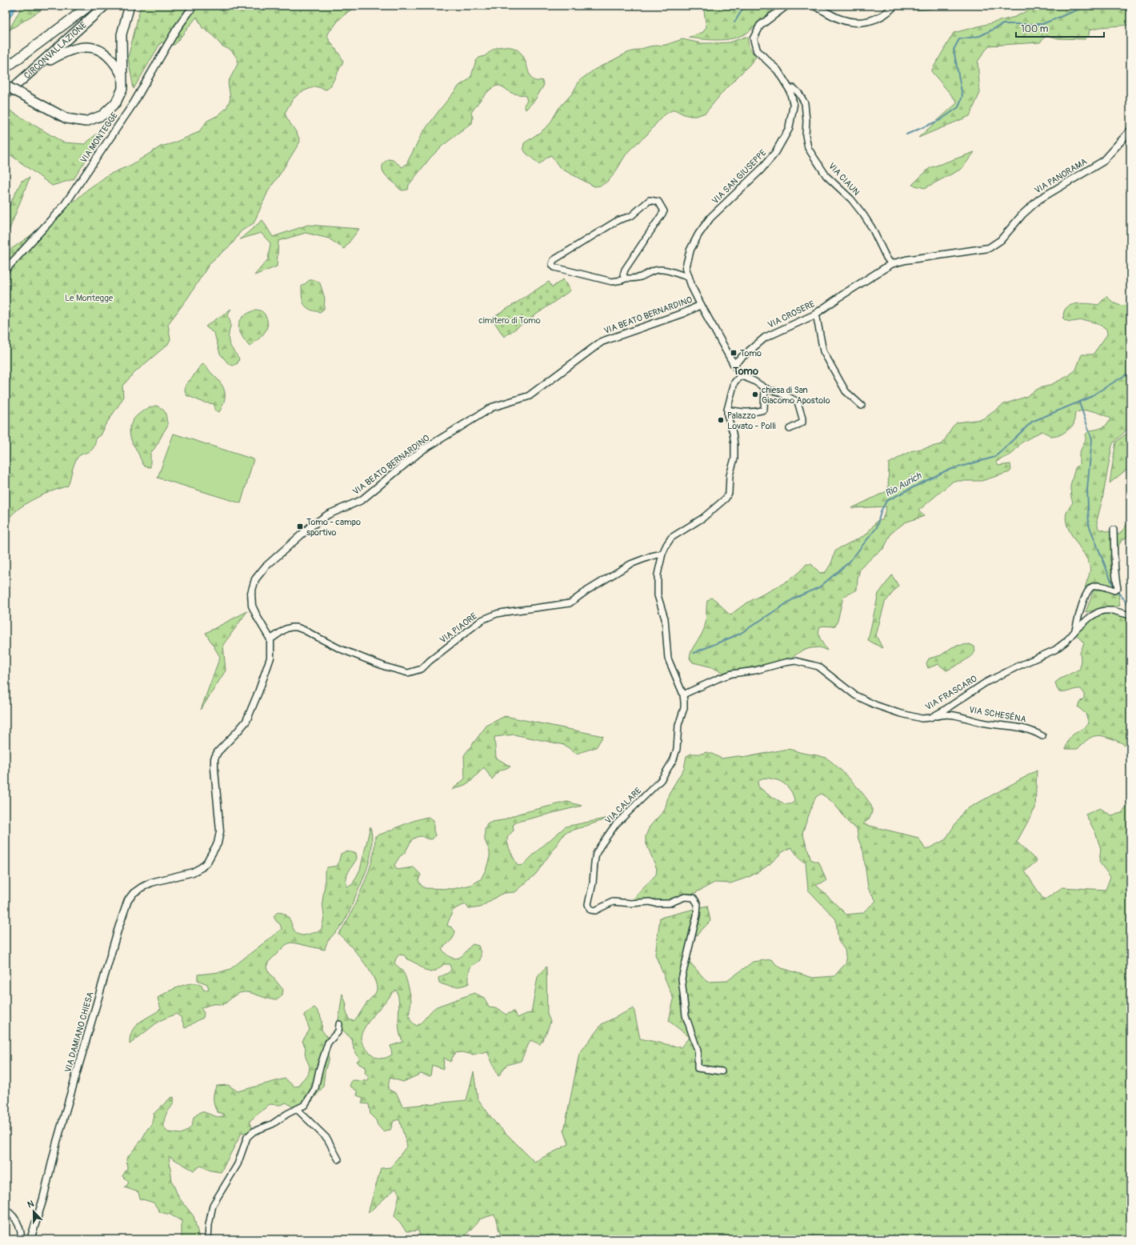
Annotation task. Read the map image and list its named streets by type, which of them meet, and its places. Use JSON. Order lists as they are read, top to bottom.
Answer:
{
  "streets": {
    "highway": ["CIRCONVALLAZIONE"],
    "street": [
      "VIA MONTEGGE",
      "VIA PANORAMA",
      "VIA SAN GIUSEPPE",
      "VIA CIAUN",
      "VIA CROSERE",
      "VIA BEATO BERNARDINO",
      "VIA PIAORE",
      "VIA FRASCARO",
      "VIA SCHESÉNA",
      "VIA CALARE",
      "VIA DAMIANO CHIESA"
    ]
  },
  "crossings": [
    ["VIA PANORAMA", "VIA CIAUN"],
    ["VIA PANORAMA", "VIA CROSERE"],
    ["VIA SAN GIUSEPPE", "VIA CIAUN"],
    ["VIA SAN GIUSEPPE", "VIA CROSERE"],
    ["VIA SAN GIUSEPPE", "VIA BEATO BERNARDINO"],
    ["VIA CIAUN", "VIA CROSERE"],
    ["VIA BEATO BERNARDINO", "VIA PIAORE"],
    ["VIA BEATO BERNARDINO", "VIA DAMIANO CHIESA"],
    ["VIA PIAORE", "VIA DAMIANO CHIESA"],
    ["VIA FRASCARO", "VIA SCHESÉNA"],
    ["VIA FRASCARO", "VIA CALARE"]
  ],
  "districts": ["Tomo"],
  "water": ["Rio Aurich"],
  "parks": ["Le Montegge", "cimitero di Tomo"],
  "places": {
    "transit": ["Tomo", "Tomo - campo sportivo"],
    "other": ["chiesa di San Giacomo Apostolo", "Palazzo Lovato - Polli"]
  },
  "scale_bar": "100 m",
  "north": "top"
}
